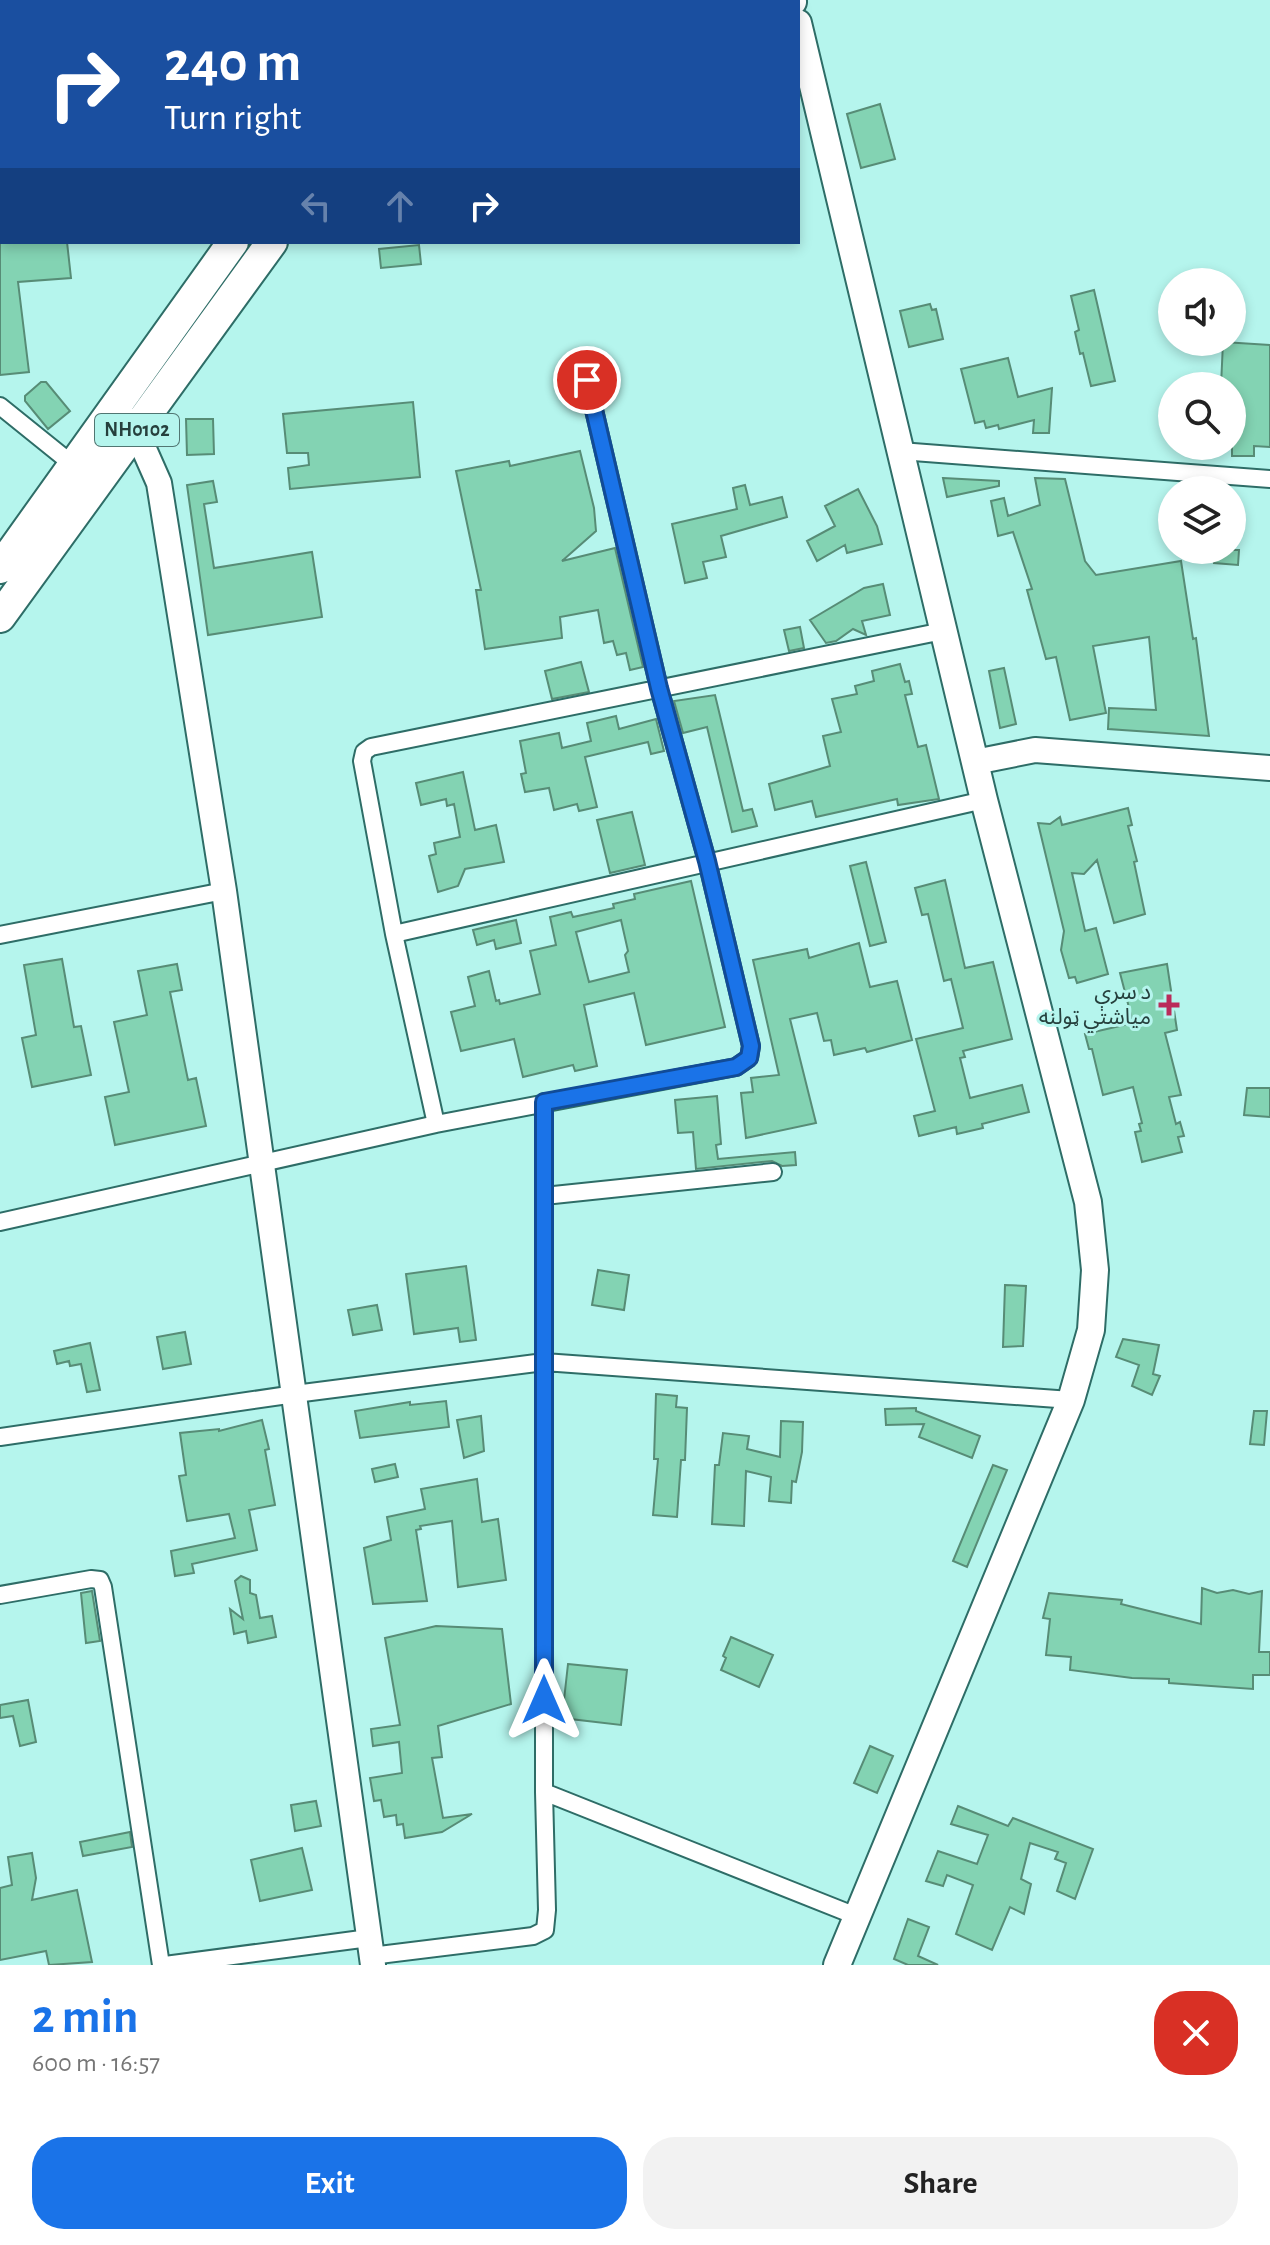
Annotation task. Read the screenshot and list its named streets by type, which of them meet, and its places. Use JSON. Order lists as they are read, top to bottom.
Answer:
{
  "streets": {
    "highway": ["NH0102"]
  },
  "places": {
    "health": ["د سرې مياشتي ټولنه"]
  },
  "page": {
    "turn": ["240 m", "Turn right"],
    "heading": ["2 min", "600 m · 16:57"],
    "buttons": ["Exit", "Share"]
  }
}
